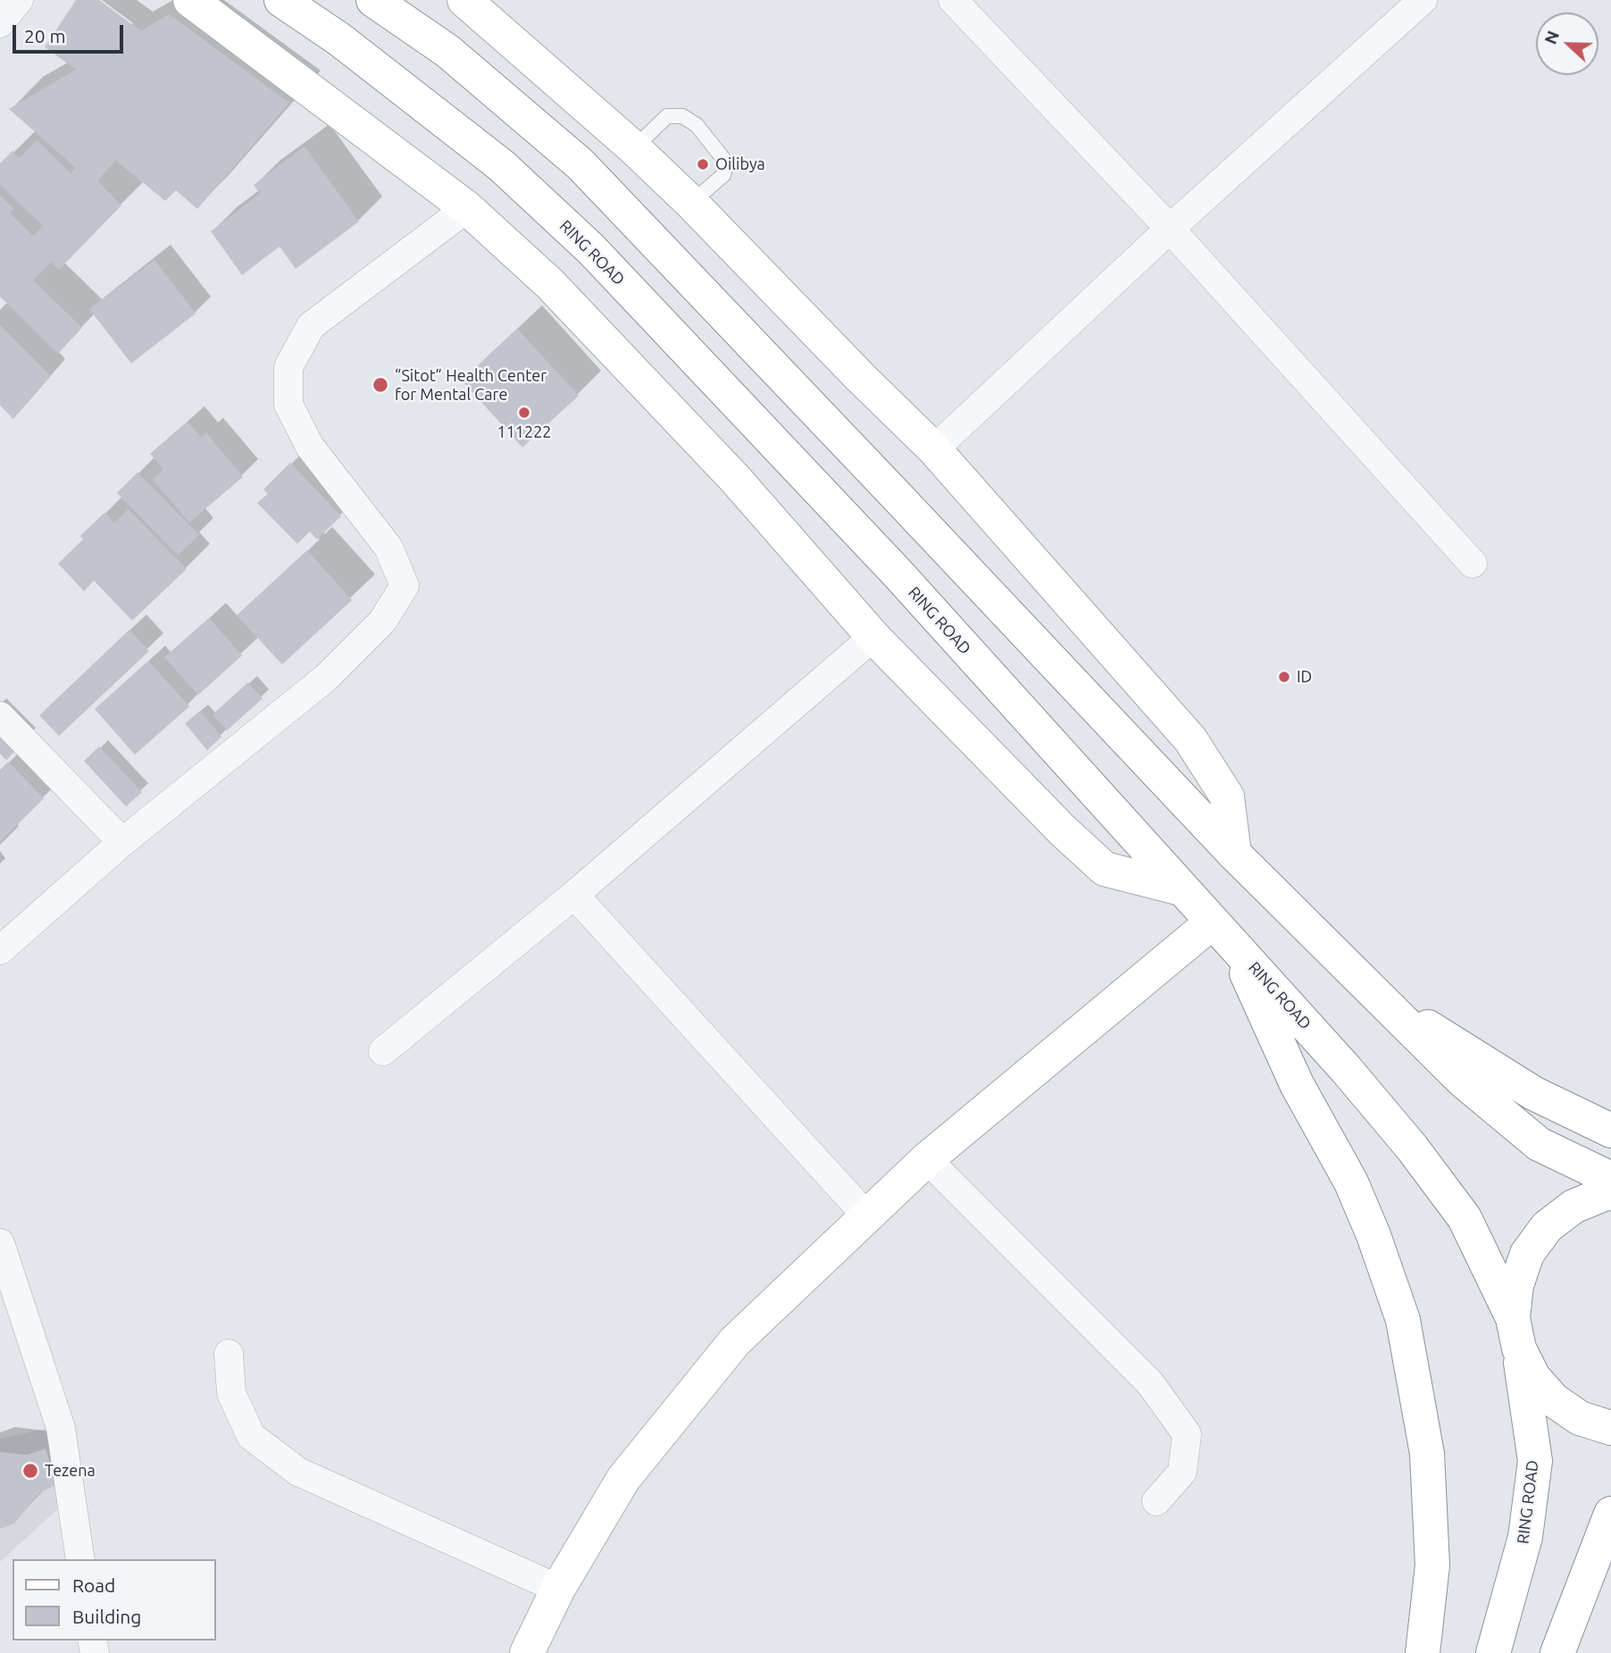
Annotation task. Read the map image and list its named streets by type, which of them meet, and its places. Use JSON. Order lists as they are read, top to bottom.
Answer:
{
  "streets": {
    "main road": ["RING ROAD"]
  },
  "places": [
    "Oilibya",
    "“Sitot” Health Center for Mental Care",
    "111222",
    "ID",
    "Tezena"
  ],
  "legend": ["Road", "Building"],
  "scale_bar": "20 m",
  "north": "left"
}
